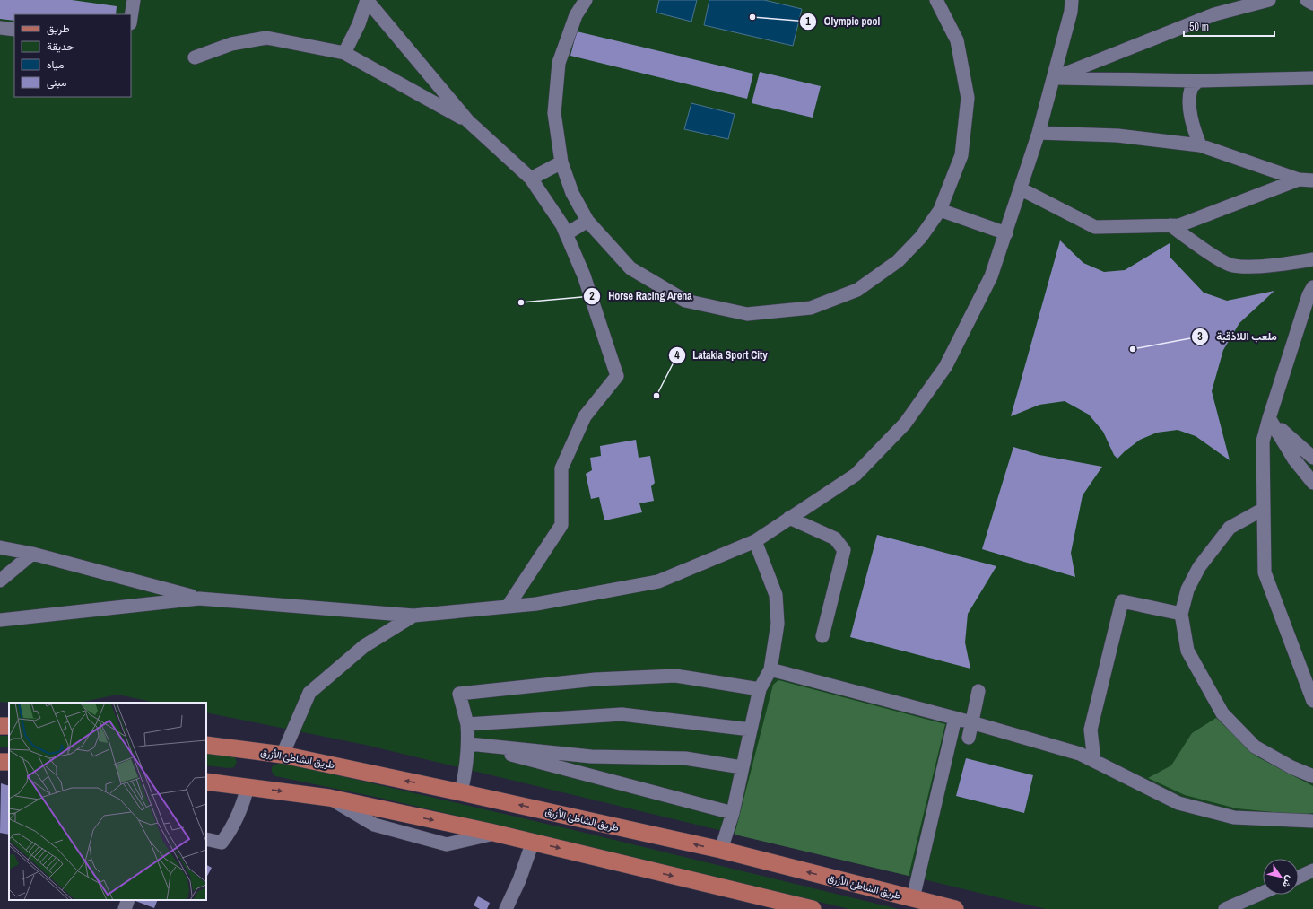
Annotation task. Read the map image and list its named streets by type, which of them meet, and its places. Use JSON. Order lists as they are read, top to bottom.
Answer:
{
  "streets": {
    "main road": ["طريق الشاطئ الأزرق"]
  },
  "places": [
    "Olympic pool",
    "Horse Racing Arena",
    "ملعب اللاذقية",
    "Latakia Sport City"
  ],
  "legend": [
    "طريق",
    "حديقة",
    "مياه",
    "مبنى"
  ],
  "scale_bar": "50 m",
  "north": "bottom right"
}
